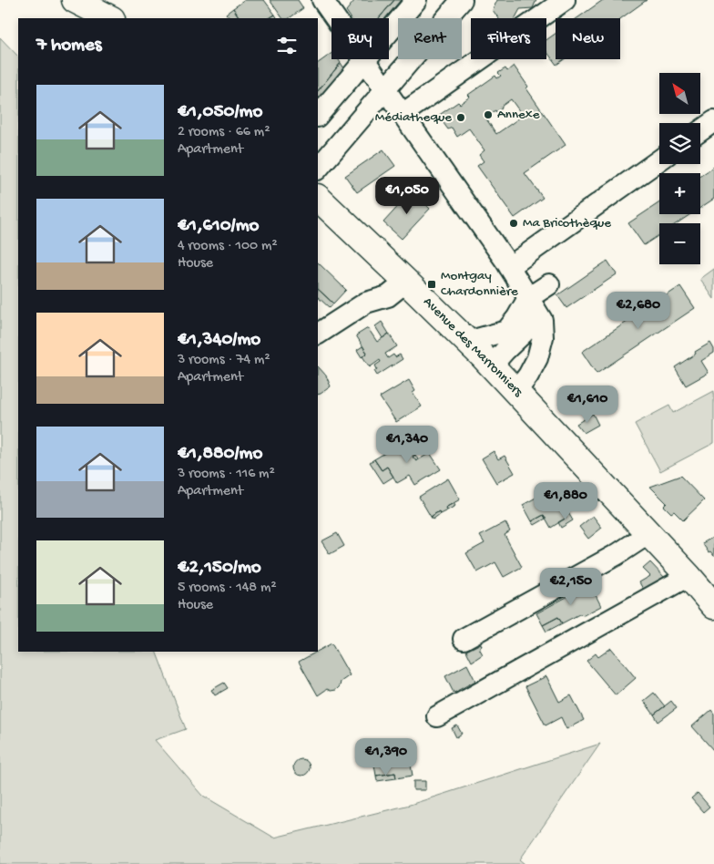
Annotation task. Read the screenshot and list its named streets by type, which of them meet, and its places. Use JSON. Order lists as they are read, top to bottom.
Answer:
{
  "streets": {
    "main road": ["Avenue des Marronniers"]
  },
  "places": {
    "other": ["Annexe", "Médiatheque", "Ma Bricothèque"],
    "transit": ["Montgay Chardonnière"]
  },
  "north": "top left",
  "page": {
    "chip": [
      "Buy",
      "Rent",
      "Filters",
      "New"
    ],
    "heading": "7 homes",
    "map_buttons": ["+", "−"],
    "list": [
      {
        "name": "€1,050/mo",
        "note": "2 rooms · 66 m² · Apartment"
      },
      {
        "name": "€1,610/mo",
        "note": "4 rooms · 100 m² · House"
      },
      {
        "name": "€1,340/mo",
        "note": "3 rooms · 74 m² · Apartment"
      },
      {
        "name": "€1,880/mo",
        "note": "3 rooms · 116 m² · Apartment"
      },
      {
        "name": "€2,150/mo",
        "note": "5 rooms · 148 m² · House"
      }
    ],
    "price": [
      "€1,050",
      "€2,680",
      "€1,610",
      "€1,340",
      "€1,880",
      "€2,150",
      "€1,390"
    ]
  }
}
